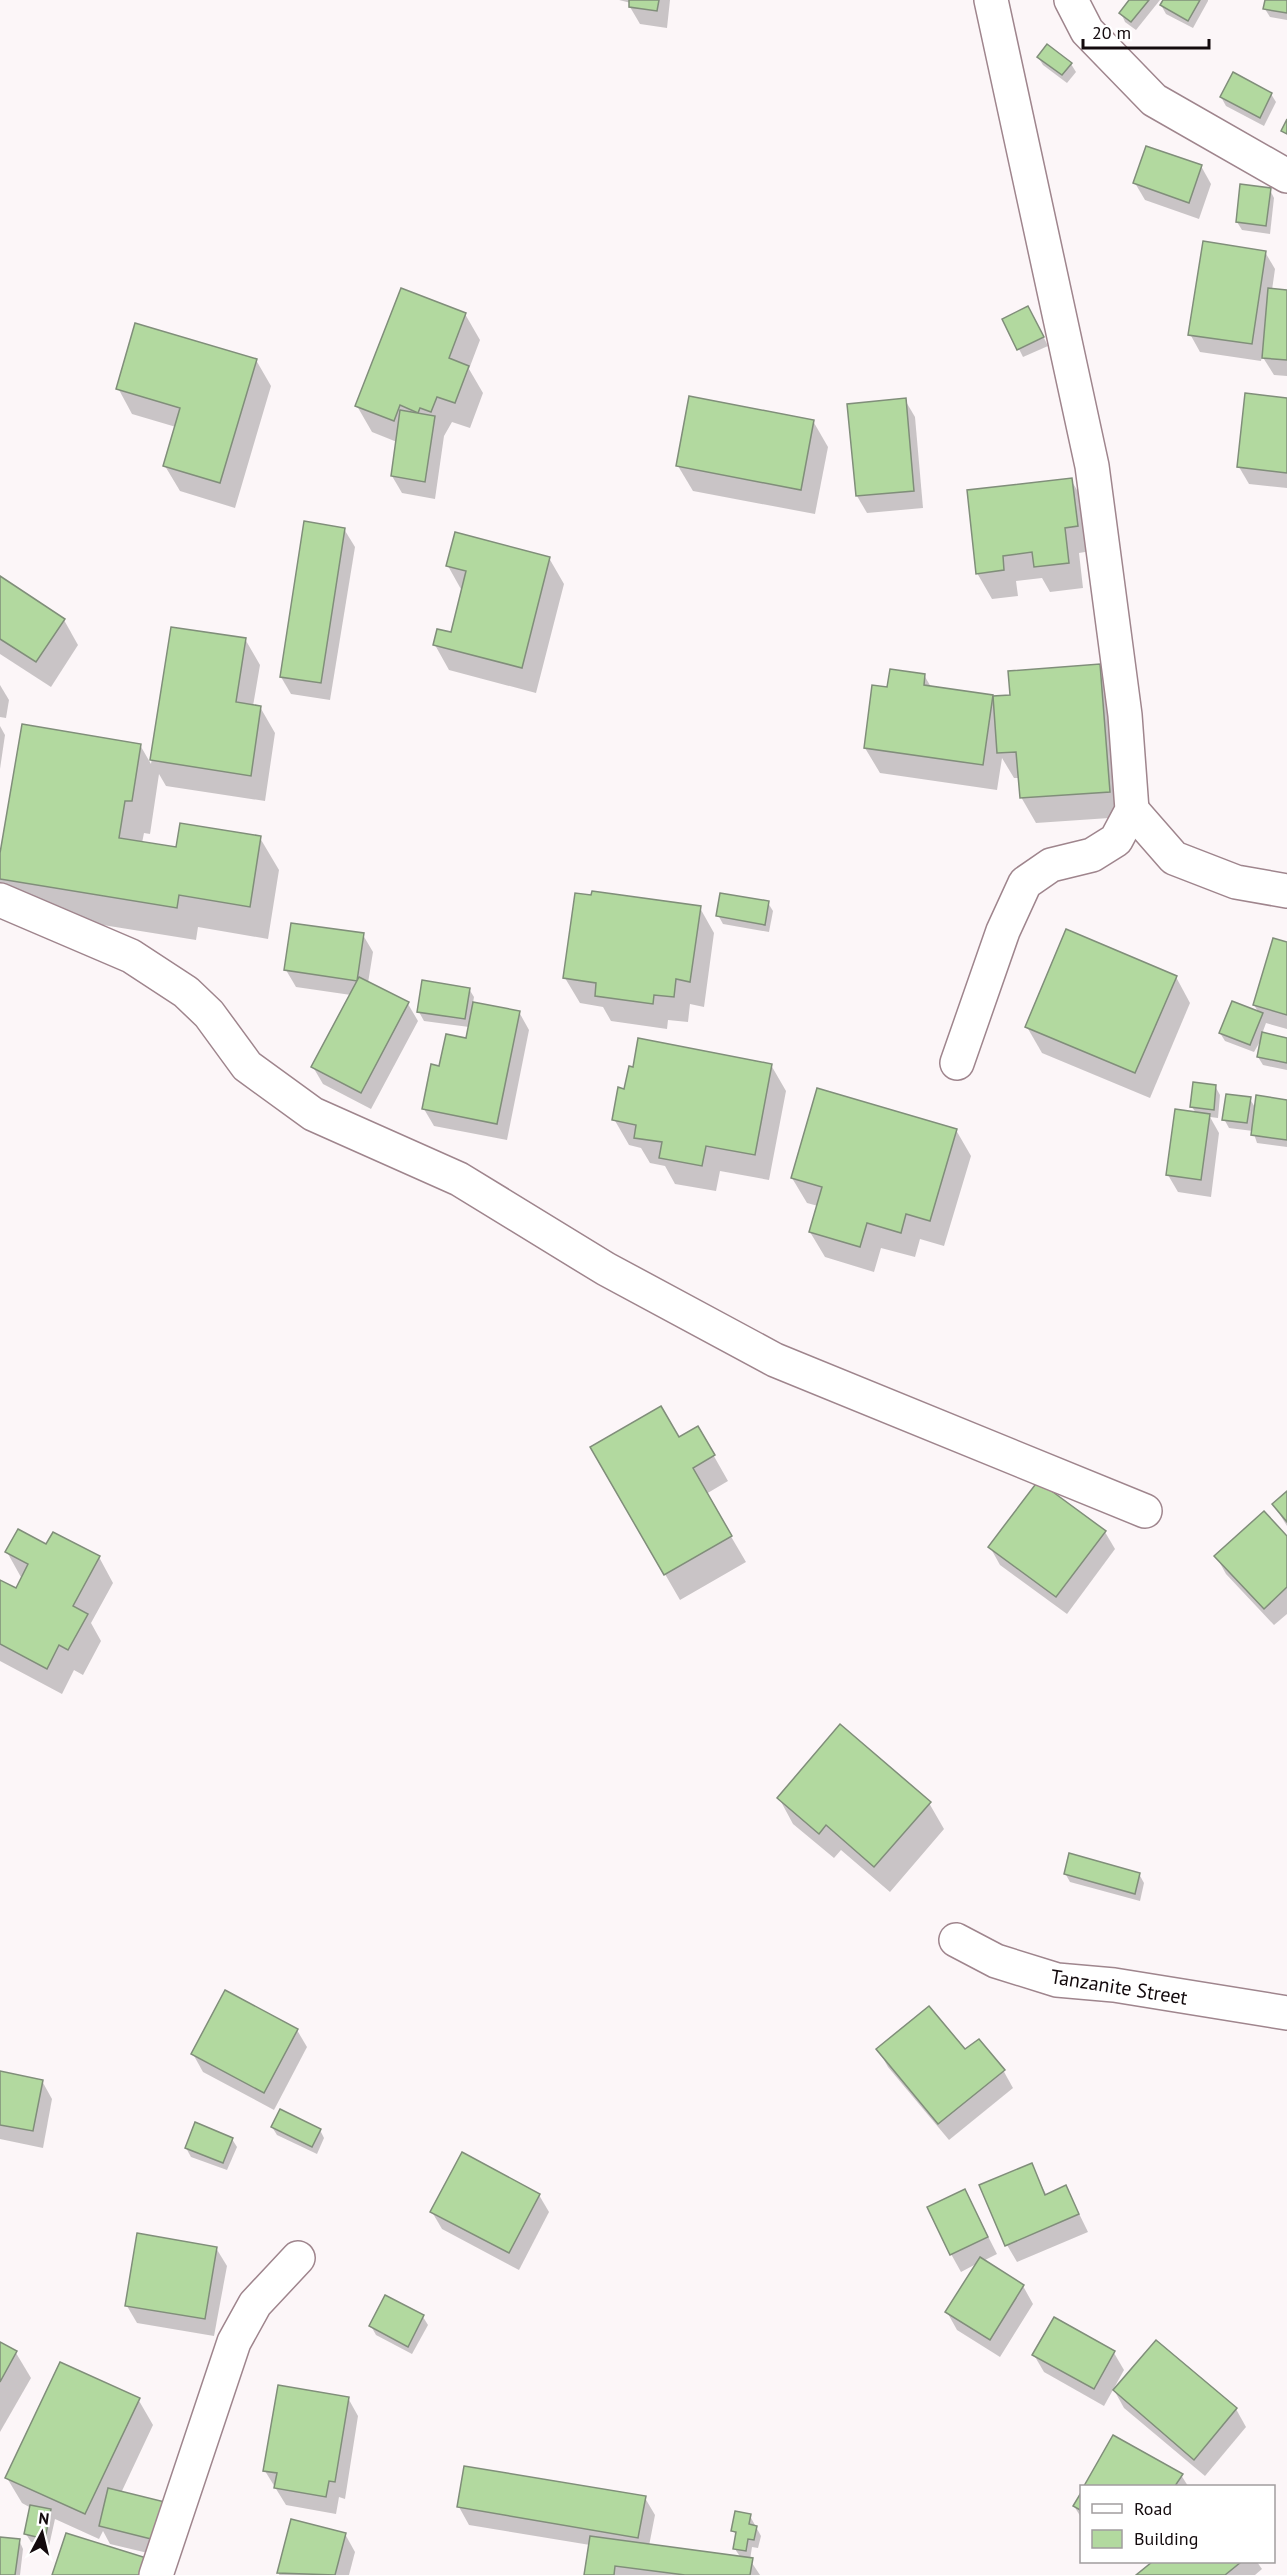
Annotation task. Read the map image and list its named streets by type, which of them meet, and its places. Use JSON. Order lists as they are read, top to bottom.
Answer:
{
  "streets": {
    "street": ["Tanzanite Street"]
  },
  "legend": ["Road", "Building"],
  "scale_bar": "20 m",
  "north": "top"
}
